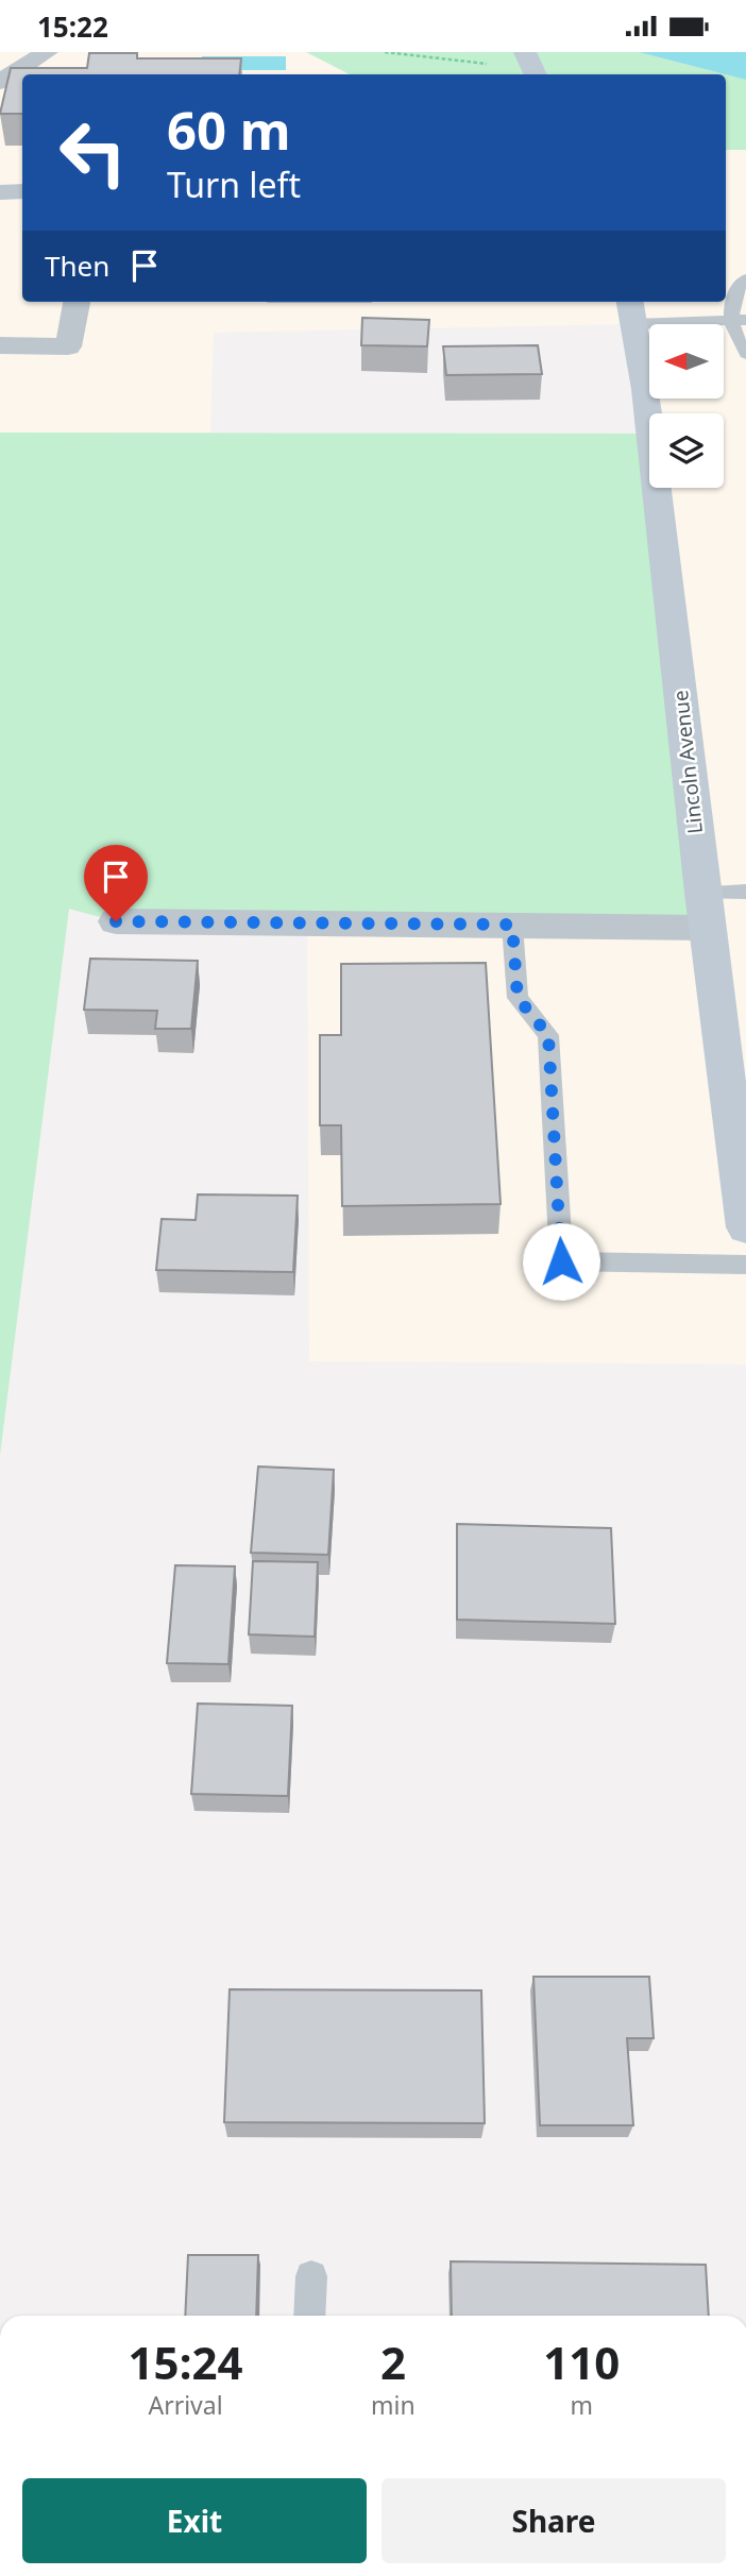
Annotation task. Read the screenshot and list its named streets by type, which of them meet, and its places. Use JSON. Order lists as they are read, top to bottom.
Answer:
{
  "streets": {
    "main road": ["Lincoln Avenue"]
  },
  "north": "left",
  "page": {
    "status": "15:22",
    "turn": ["60 m", "Turn left"],
    "then": "Then",
    "eta": [
      "15:24",
      "Arrival",
      "2",
      "min",
      "110",
      "m"
    ],
    "buttons": ["Exit", "Share"]
  }
}
